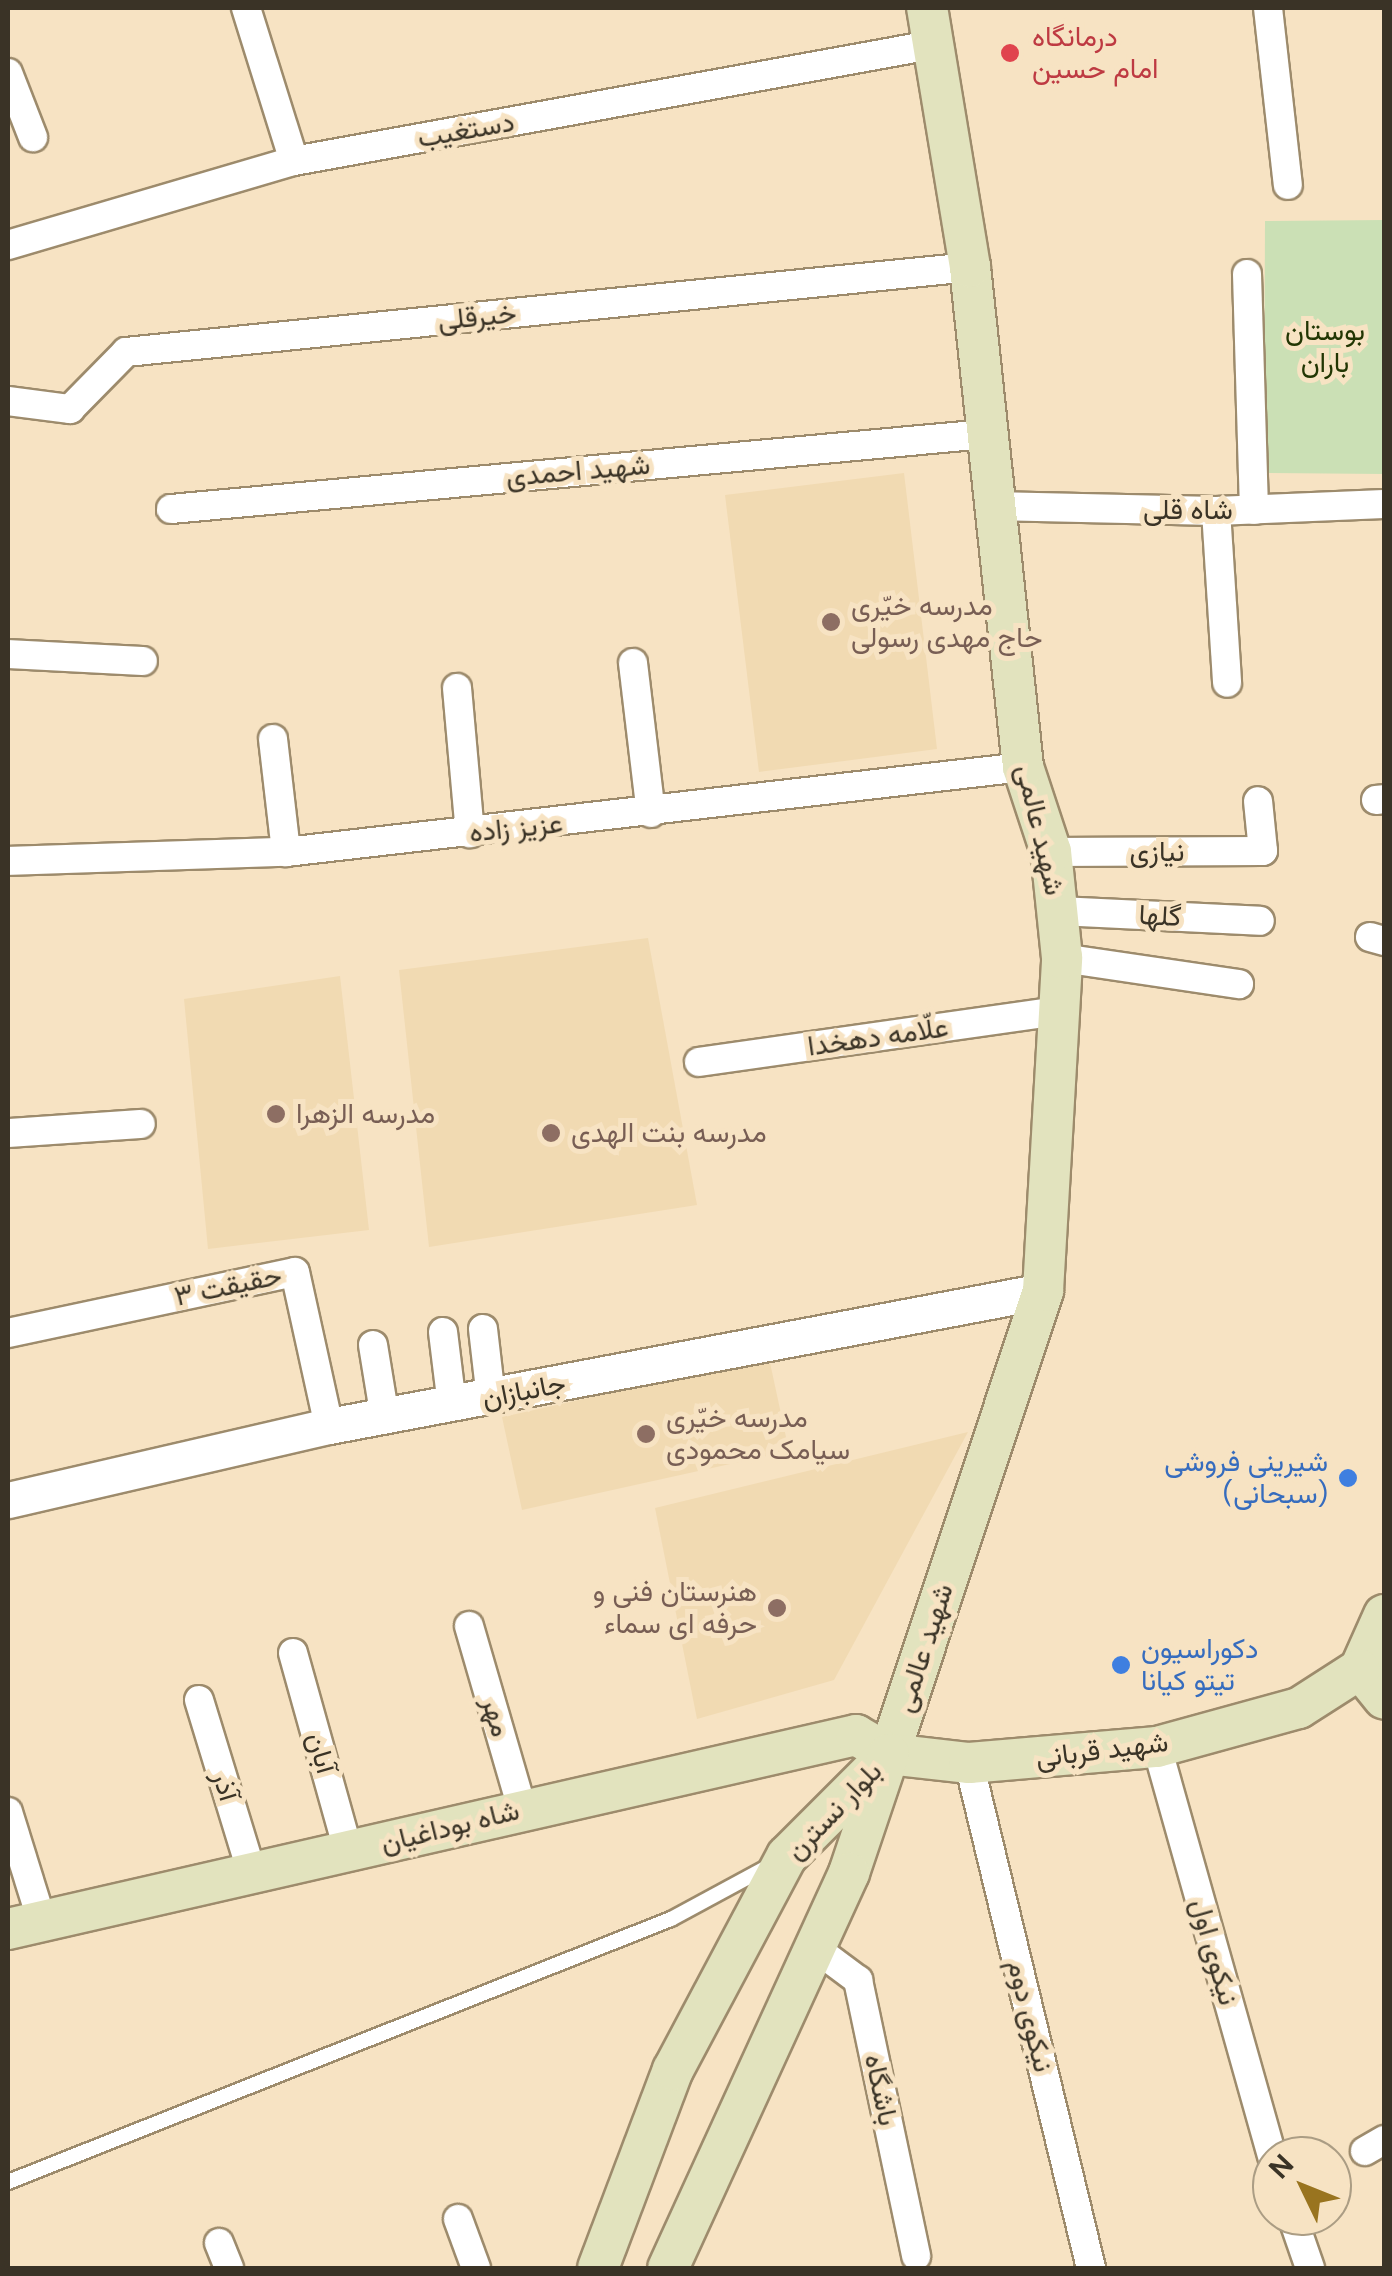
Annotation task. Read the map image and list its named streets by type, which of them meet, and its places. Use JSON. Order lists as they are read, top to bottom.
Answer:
{
  "streets": {
    "main road": [
      "شهید عالمی",
      "شهید قربانی",
      "بلوار نسترن",
      "شاه بوداغیان"
    ],
    "street": [
      "دستغیب",
      "خیرقلی",
      "شهید احمدی",
      "شاه قلی",
      "عزیز زاده",
      "نیازی",
      "گلها",
      "علّامه دهخدا",
      "حقیقت ۳",
      "جانبازان",
      "مهر",
      "آبان",
      "آذر",
      "نیکوی اول",
      "نیکوی دوم",
      "باشگاه"
    ]
  },
  "crossings": [
    ["دستغیب", "شهید عالمی"],
    ["خیرقلی", "شهید عالمی"],
    ["شهید احمدی", "شهید عالمی"],
    ["شاه قلی", "شهید عالمی"],
    ["عزیز زاده", "شهید عالمی"],
    ["شهید عالمی", "نیازی"],
    ["شهید عالمی", "گلها"],
    ["شهید عالمی", "علّامه دهخدا"],
    ["شهید عالمی", "جانبازان"],
    ["شهید عالمی", "شهید قربانی"],
    ["شهید عالمی", "بلوار نسترن"],
    ["شهید عالمی", "شاه بوداغیان"],
    ["حقیقت ۳", "جانبازان"],
    ["مهر", "شاه بوداغیان"],
    ["شهید قربانی", "بلوار نسترن"],
    ["شهید قربانی", "شاه بوداغیان"],
    ["شهید قربانی", "نیکوی اول"],
    ["شهید قربانی", "نیکوی دوم"],
    ["آبان", "شاه بوداغیان"],
    ["آذر", "شاه بوداغیان"],
    ["بلوار نسترن", "شاه بوداغیان"],
    ["بلوار نسترن", "باشگاه"]
  ],
  "parks": ["بوستان باران"],
  "places": [
    "درمانگاه امام حسین",
    "مدرسه خیّری حاج مهدی رسولی",
    "مدرسه الزهرا",
    "مدرسه بنت الهدی",
    "مدرسه خیّری سیامک محمودی",
    "شیرینی فروشی (سبحانی)",
    "هنرستان فنی و حرفه ای سماء",
    "دکوراسیون تیتو کیانا"
  ],
  "north": "top left"
}
